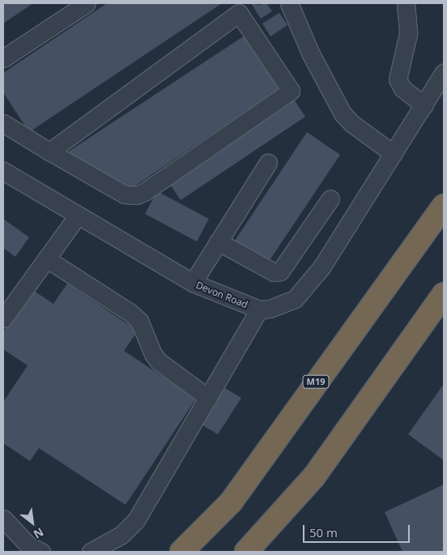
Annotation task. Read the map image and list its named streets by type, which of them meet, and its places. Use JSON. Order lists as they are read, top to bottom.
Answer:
{
  "streets": {
    "highway": ["M19"],
    "street": ["Devon Road"]
  },
  "scale_bar": "50 m",
  "north": "bottom right"
}
